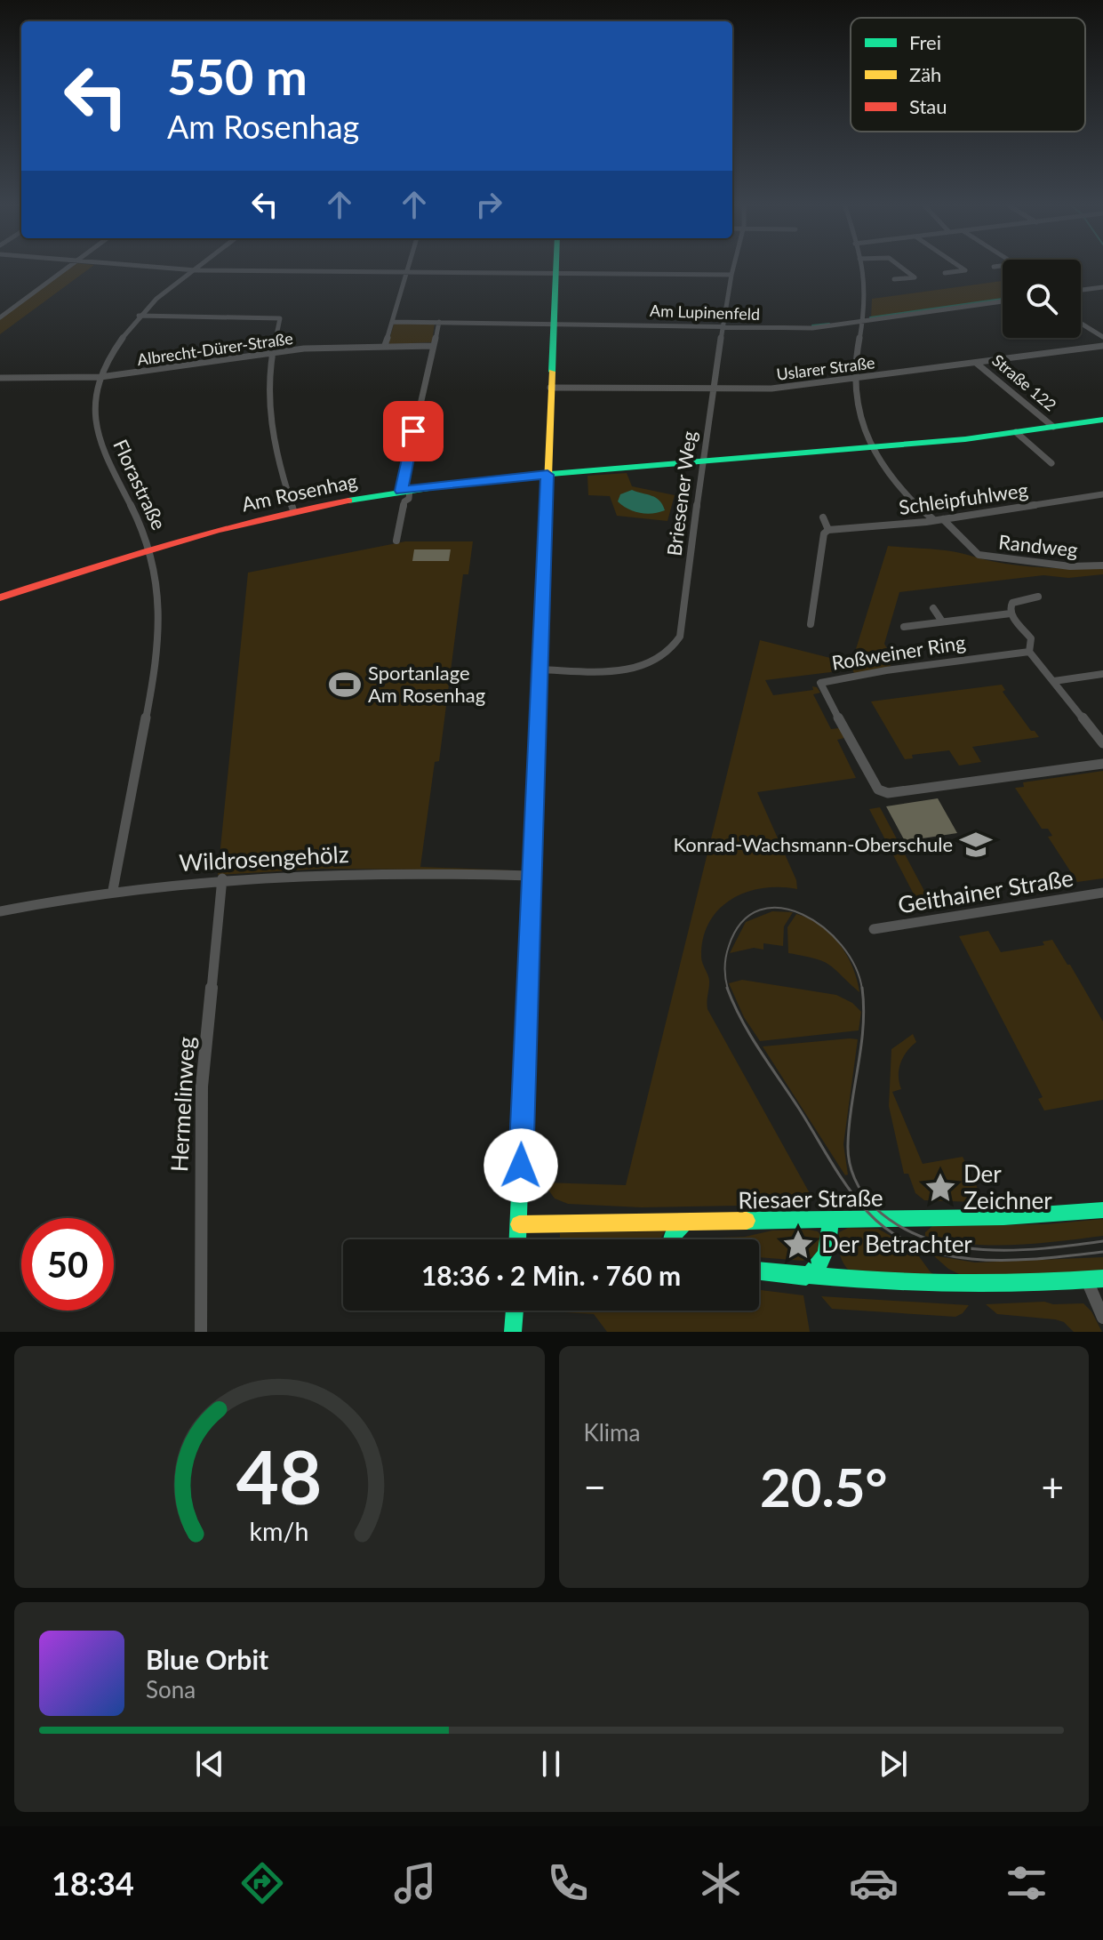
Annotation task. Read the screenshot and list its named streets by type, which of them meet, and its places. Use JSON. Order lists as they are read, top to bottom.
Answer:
{
  "streets": {
    "main road": ["Am Rosenhag", "Riesaer Straße"],
    "street": [
      "Am Lupinenfeld",
      "Albrecht-Dürer-Straße",
      "Uslarer Straße",
      "Straße 122",
      "Florastraße",
      "Briesener Weg",
      "Schleipfuhlweg",
      "Randweg",
      "Roßweiner Ring",
      "Wildrosengehölz",
      "Geithainer Straße",
      "Hermelinweg"
    ]
  },
  "crossings": [
    ["Am Lupinenfeld", "Briesener Weg"],
    ["Am Lupinenfeld", "Randweg"],
    ["Albrecht-Dürer-Straße", "Florastraße"],
    ["Uslarer Straße", "Straße 122"],
    ["Uslarer Straße", "Briesener Weg"],
    ["Uslarer Straße", "Randweg"],
    ["Straße 122", "Am Rosenhag"],
    ["Florastraße", "Am Rosenhag"],
    ["Florastraße", "Wildrosengehölz"],
    ["Am Rosenhag", "Briesener Weg"],
    ["Am Rosenhag", "Randweg"],
    ["Schleipfuhlweg", "Randweg"],
    ["Wildrosengehölz", "Hermelinweg"]
  ],
  "places": {
    "sports": ["Sportanlage Am Rosenhag"],
    "school or university": ["Konrad-Wachsmann-Oberschule"],
    "place": ["Der Zeichner", "Der Betrachter"]
  },
  "legend": ["Frei", "Zäh", "Stau"],
  "page": {
    "turn": ["550 m", "Am Rosenhag"],
    "limit": "50",
    "trip": "18:36 · 2 Min. · 760 m",
    "tile": "Klima",
    "heat": ["−", "20.5°", "+"],
    "song": ["Blue Orbit", "Sona"],
    "tabs": "18:34",
    "gauge": ["48", "km/h"]
  }
}
